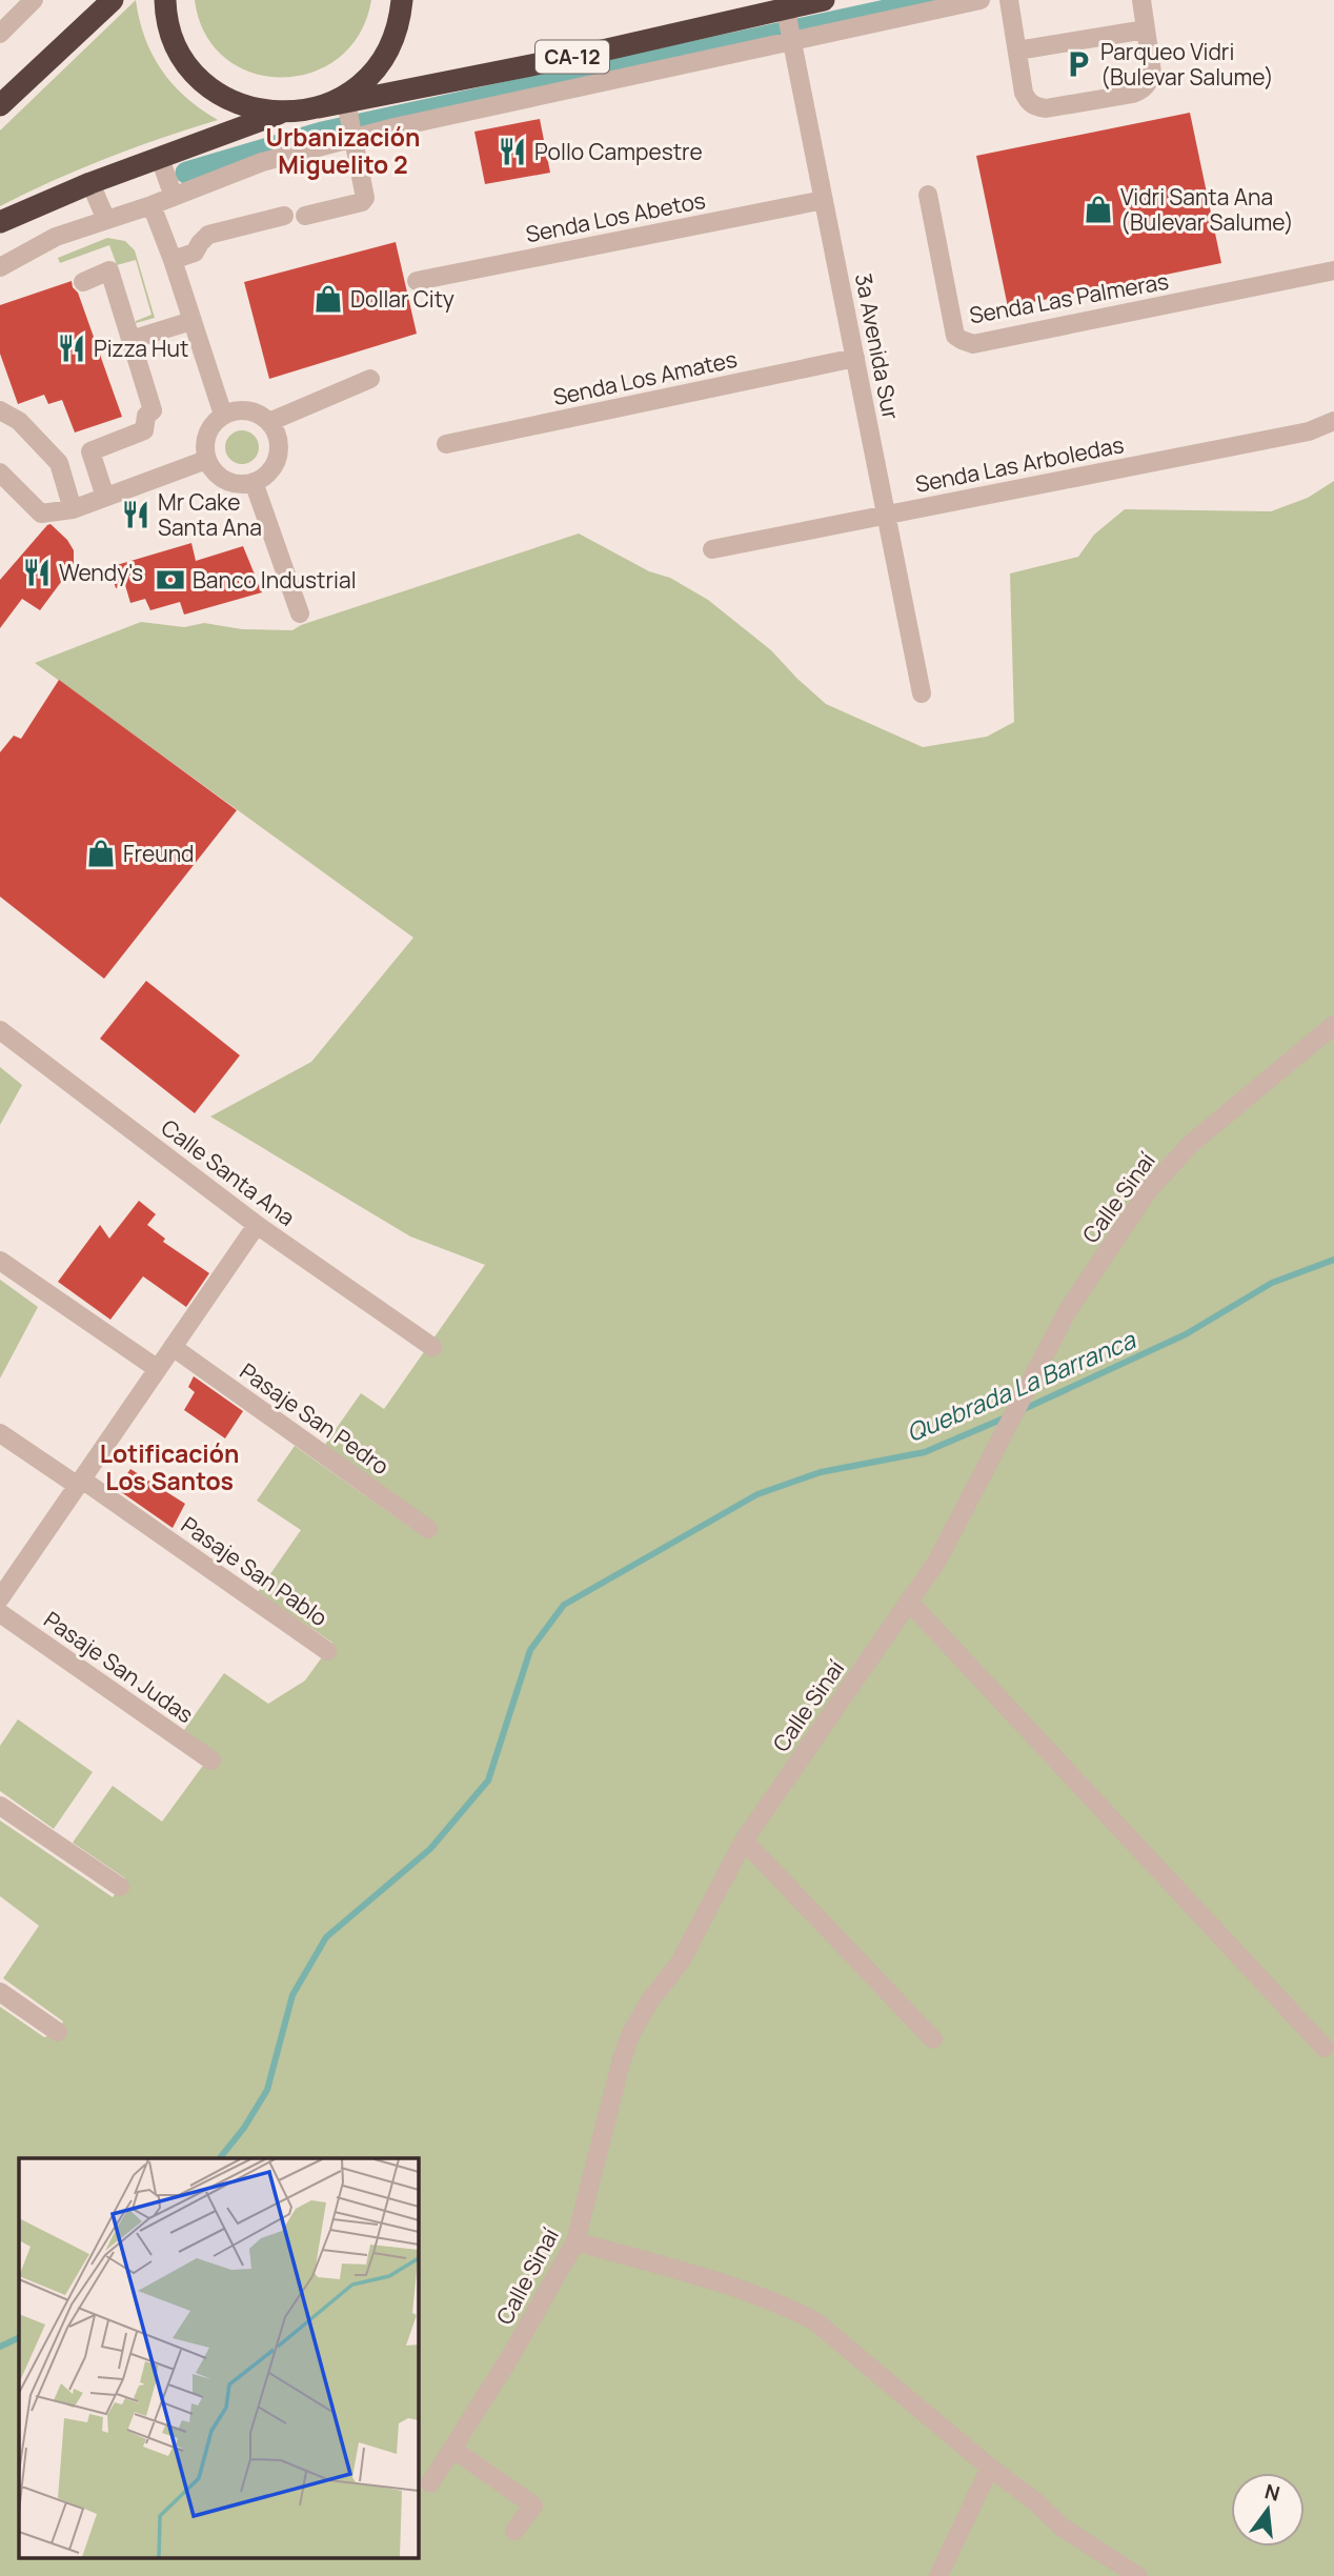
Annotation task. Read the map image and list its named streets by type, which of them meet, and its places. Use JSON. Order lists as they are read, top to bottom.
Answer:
{
  "streets": {
    "highway": ["CA-12"],
    "street": [
      "Senda Los Abetos",
      "Senda Las Palmeras",
      "3a Avenida Sur",
      "Senda Los Amates",
      "Senda Las Arboledas",
      "Calle Santa Ana",
      "Calle Sinaí",
      "Pasaje San Pedro",
      "Pasaje San Pablo",
      "Pasaje San Judas"
    ]
  },
  "crossings": [
    ["CA-12", "3a Avenida Sur"],
    ["Senda Los Abetos", "3a Avenida Sur"],
    ["3a Avenida Sur", "Senda Los Amates"],
    ["3a Avenida Sur", "Senda Las Arboledas"]
  ],
  "districts": ["Urbanización Miguelito 2", "Lotificación Los Santos"],
  "water": ["Quebrada La Barranca"],
  "places": {
    "parking": ["Parqueo Vidri (Bulevar Salume)"],
    "restaurant": [
      "Pollo Campestre",
      "Pizza Hut",
      "Mr Cake Santa Ana",
      "Wendy's"
    ],
    "shop": ["Vidri Santa Ana (Bulevar Salume)", "Dollar City", "Freund"],
    "bank": ["Banco Industrial"]
  },
  "north": "top"
}
